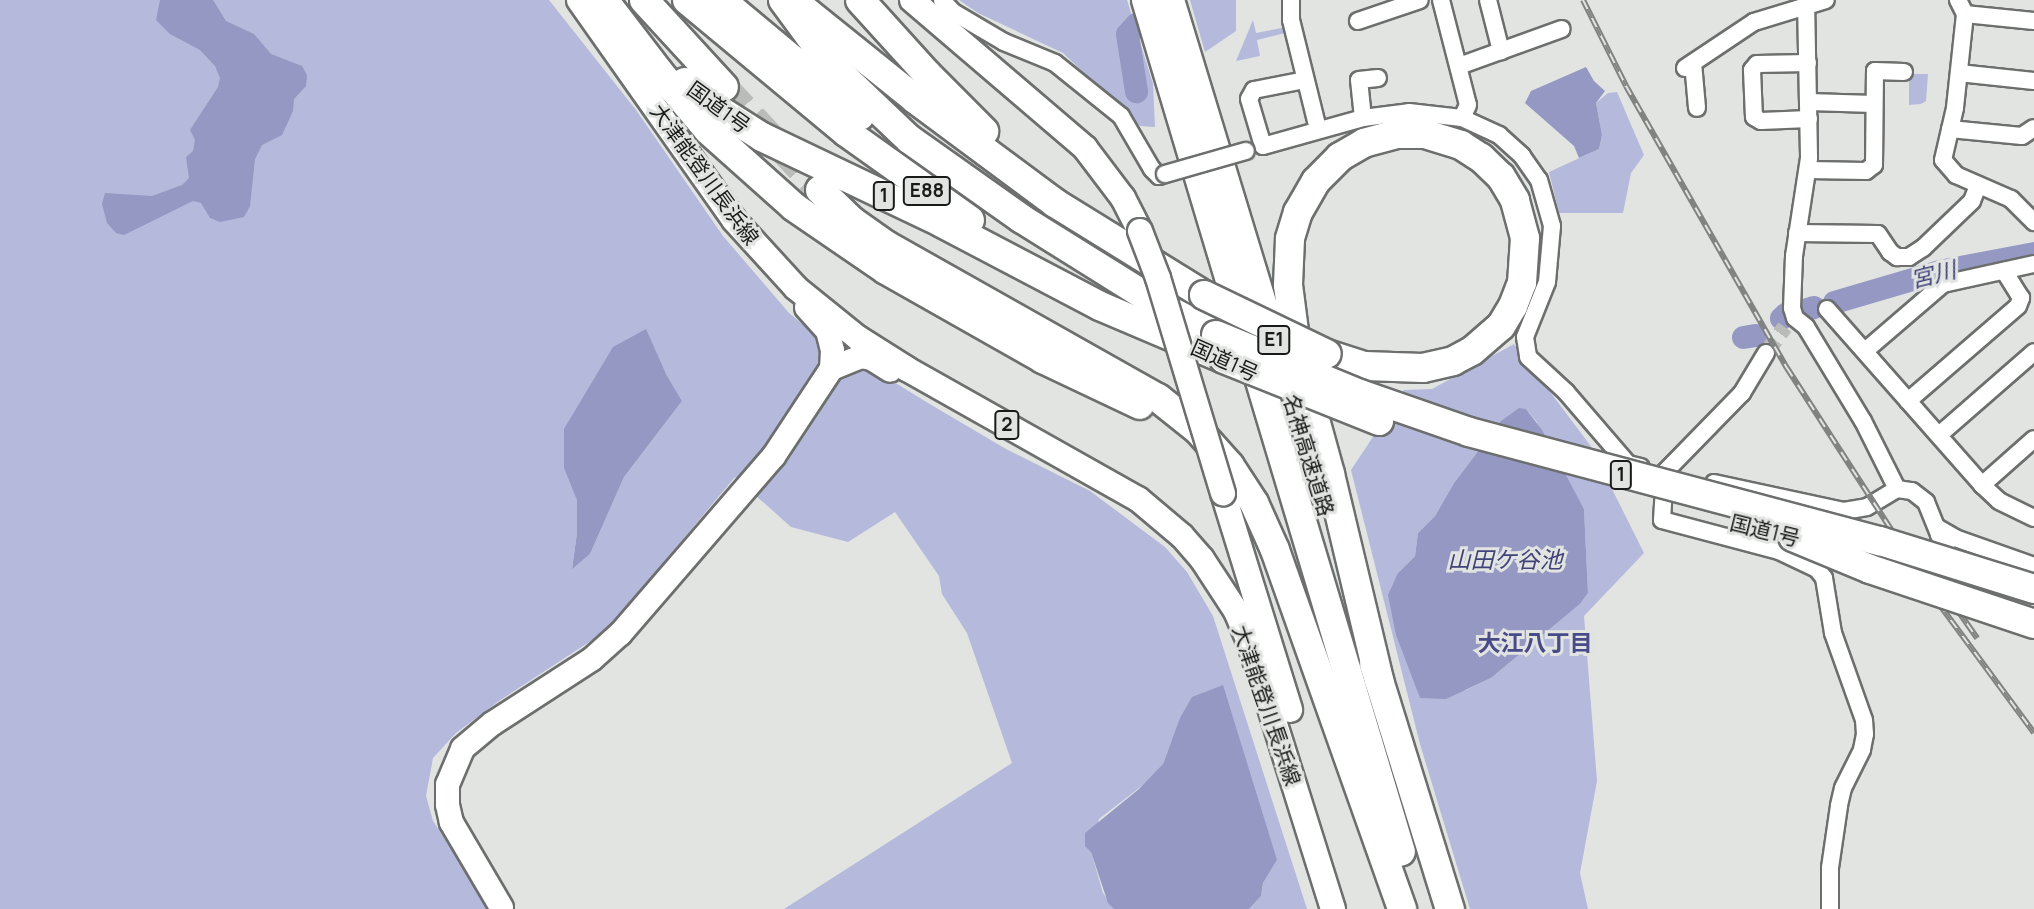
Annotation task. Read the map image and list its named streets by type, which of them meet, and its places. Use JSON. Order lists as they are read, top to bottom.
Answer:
{
  "streets": {
    "highway": [
      "国道1号",
      "E88",
      "1",
      "E1",
      "名神高速道路"
    ],
    "main road": ["大津能登川長浜線", "2"]
  },
  "crossings": [
    ["国道1号", "E88"]
  ],
  "districts": ["大江八丁目"],
  "water": ["宮川", "山田ケ谷池"]
}
